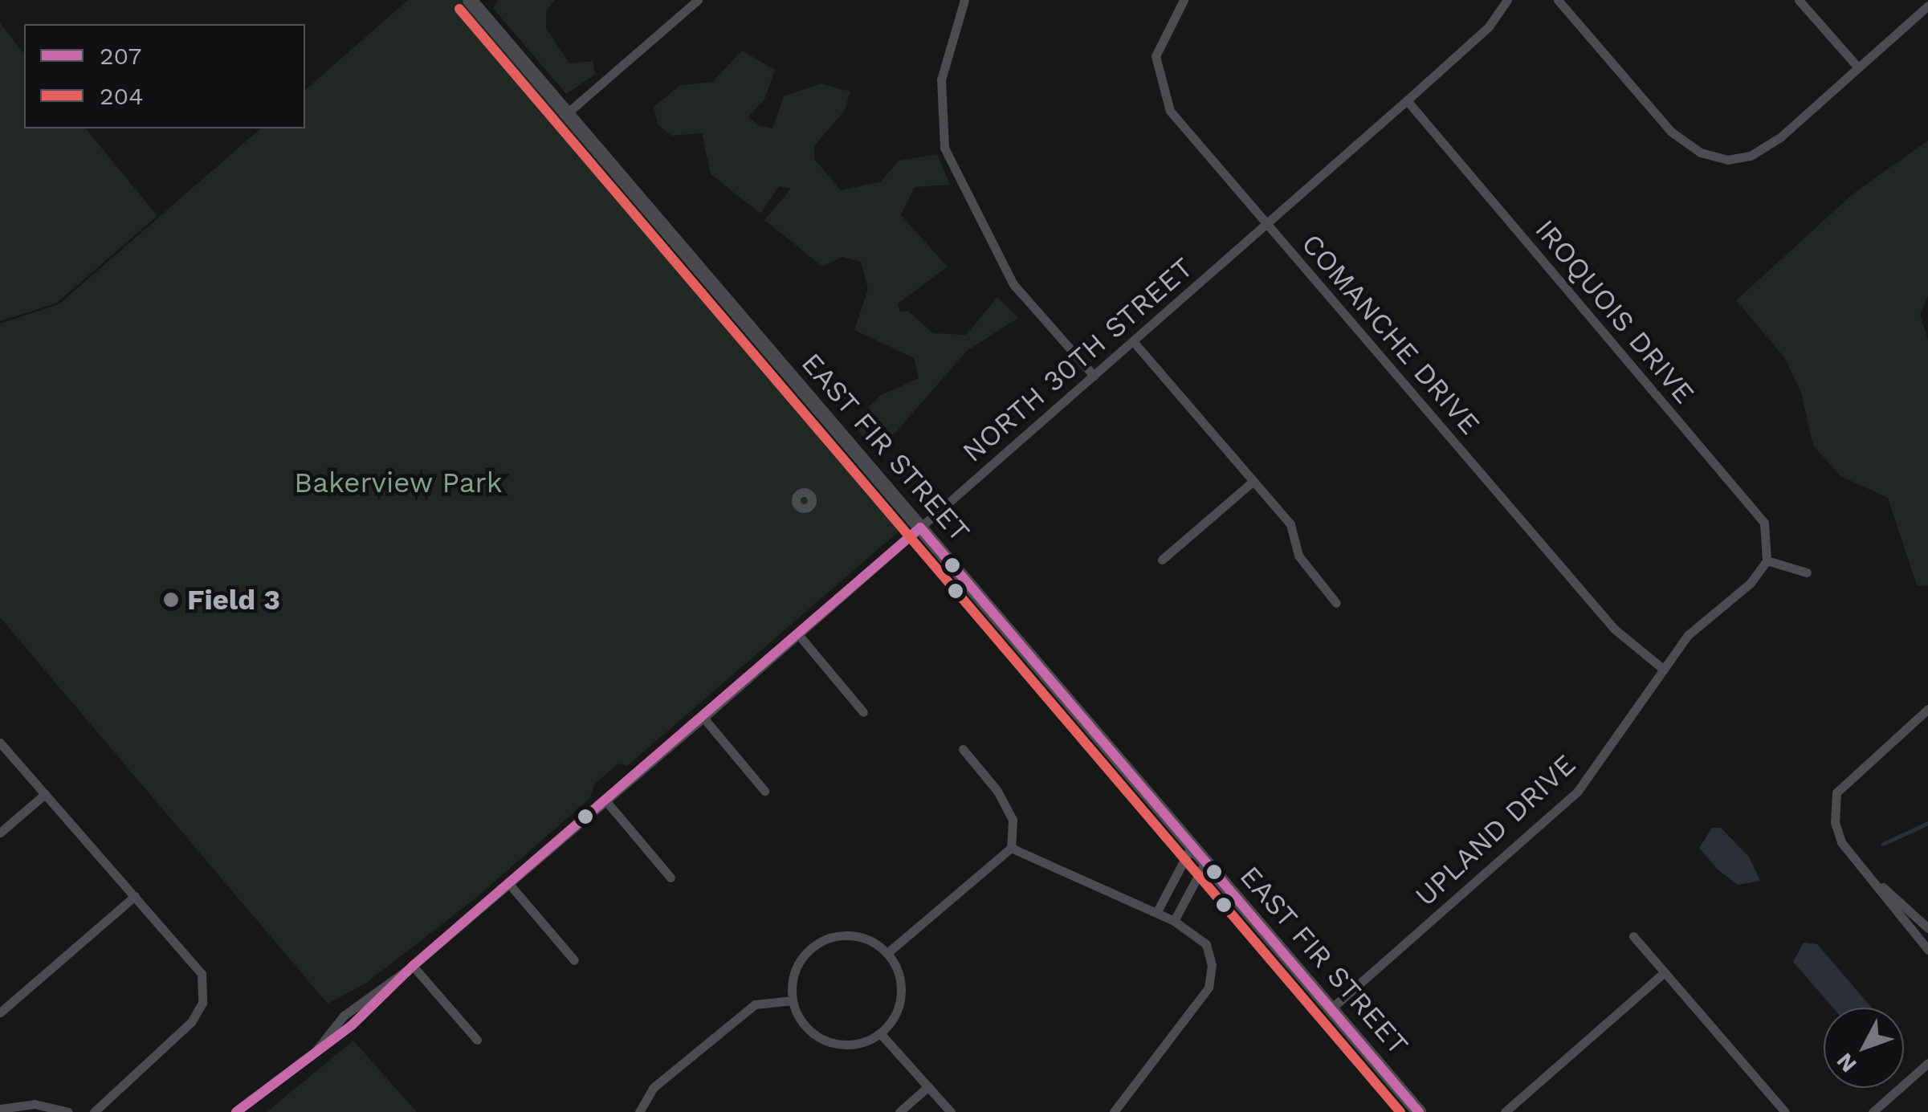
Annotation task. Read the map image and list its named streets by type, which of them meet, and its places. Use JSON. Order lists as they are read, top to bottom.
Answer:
{
  "streets": {
    "street": [
      "IROQUOIS DRIVE",
      "COMANCHE DRIVE",
      "NORTH 30TH STREET",
      "EAST FIR STREET",
      "UPLAND DRIVE"
    ]
  },
  "crossings": [
    ["IROQUOIS DRIVE", "NORTH 30TH STREET"],
    ["IROQUOIS DRIVE", "UPLAND DRIVE"],
    ["COMANCHE DRIVE", "NORTH 30TH STREET"],
    ["COMANCHE DRIVE", "UPLAND DRIVE"],
    ["NORTH 30TH STREET", "EAST FIR STREET"],
    ["EAST FIR STREET", "UPLAND DRIVE"]
  ],
  "parks": ["Bakerview Park"],
  "places": ["Field 3"],
  "lines": ["transit line 204", "transit line 207"],
  "legend": ["207", "204"],
  "north": "bottom left"
}
